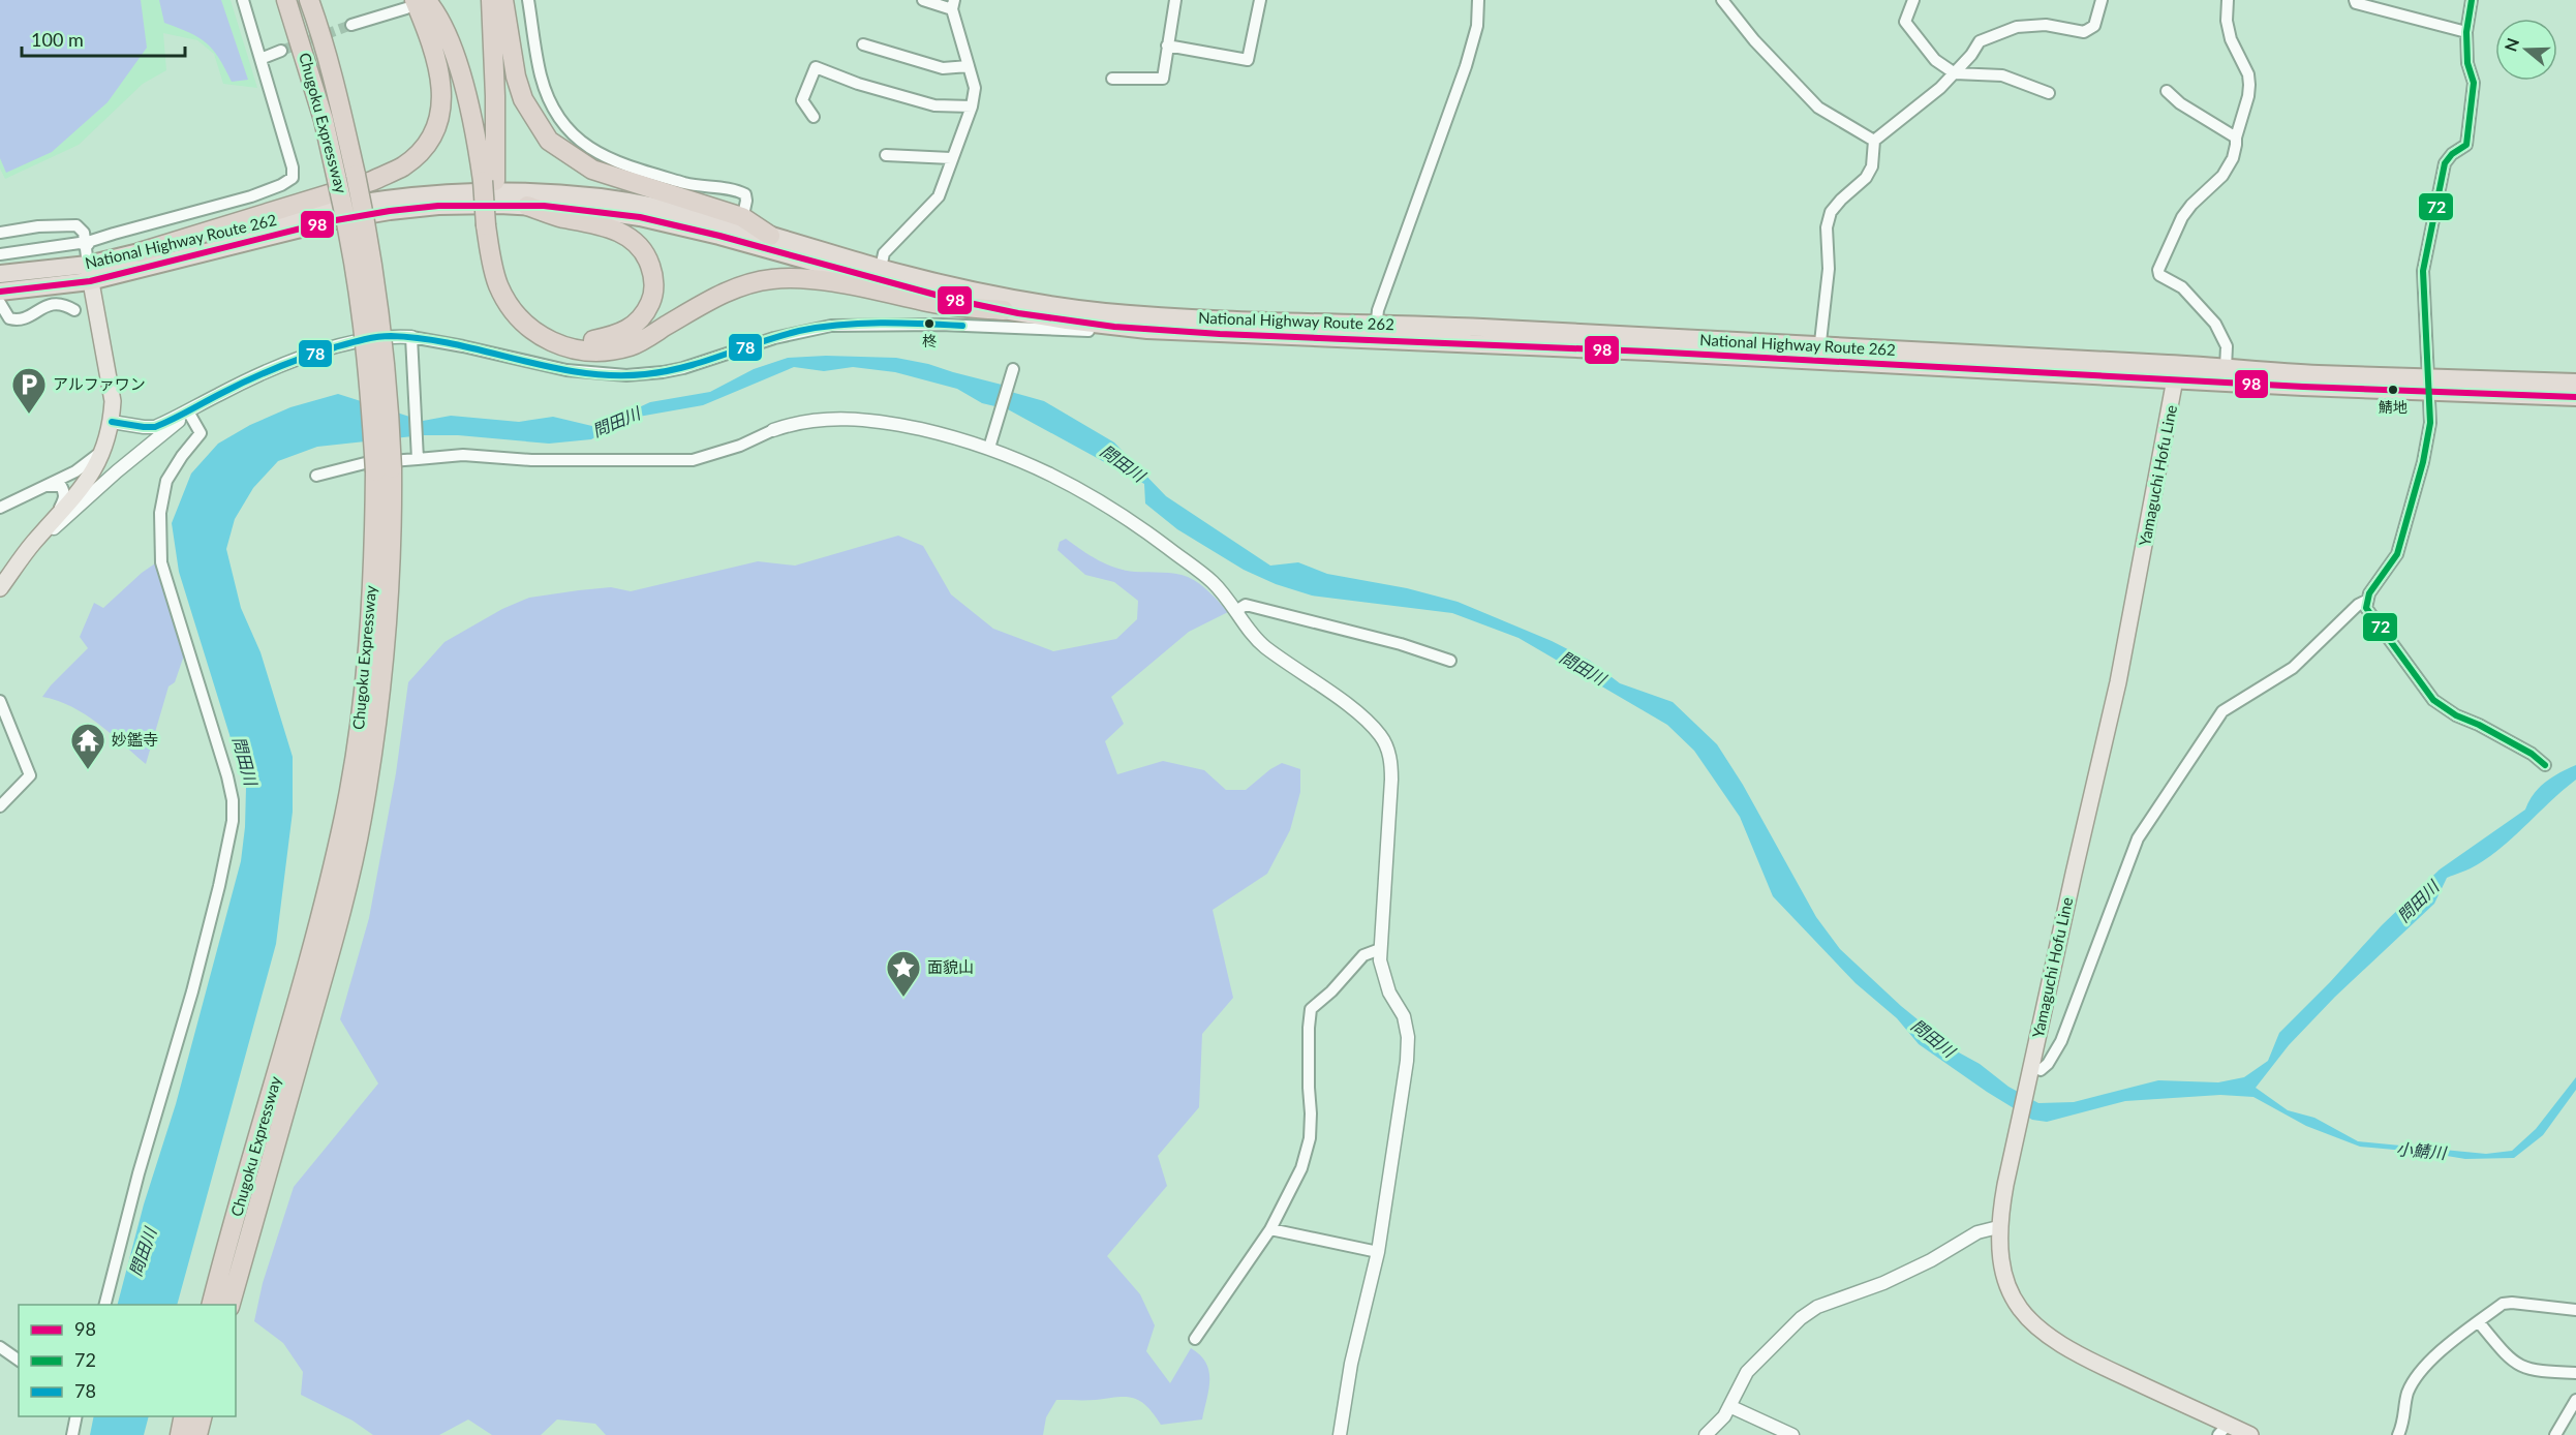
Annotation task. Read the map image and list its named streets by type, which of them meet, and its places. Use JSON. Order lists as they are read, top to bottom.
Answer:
{
  "streets": {
    "highway": ["Chugoku Expressway", "National Highway Route 262"],
    "main road": ["Yamaguchi Hofu Line"]
  },
  "crossings": [
    ["National Highway Route 262", "Yamaguchi Hofu Line"]
  ],
  "water": ["問田川", "小鯖川"],
  "places": {
    "other": ["柊", "鯖地"],
    "parking": ["アルファワン"],
    "temple": ["妙鑑寺"],
    "place": ["面貌山"]
  },
  "lines": ["transit line 72", "transit line 98", "transit line 78"],
  "legend": ["98", "72", "78"],
  "scale_bar": "100 m",
  "north": "left"
}
